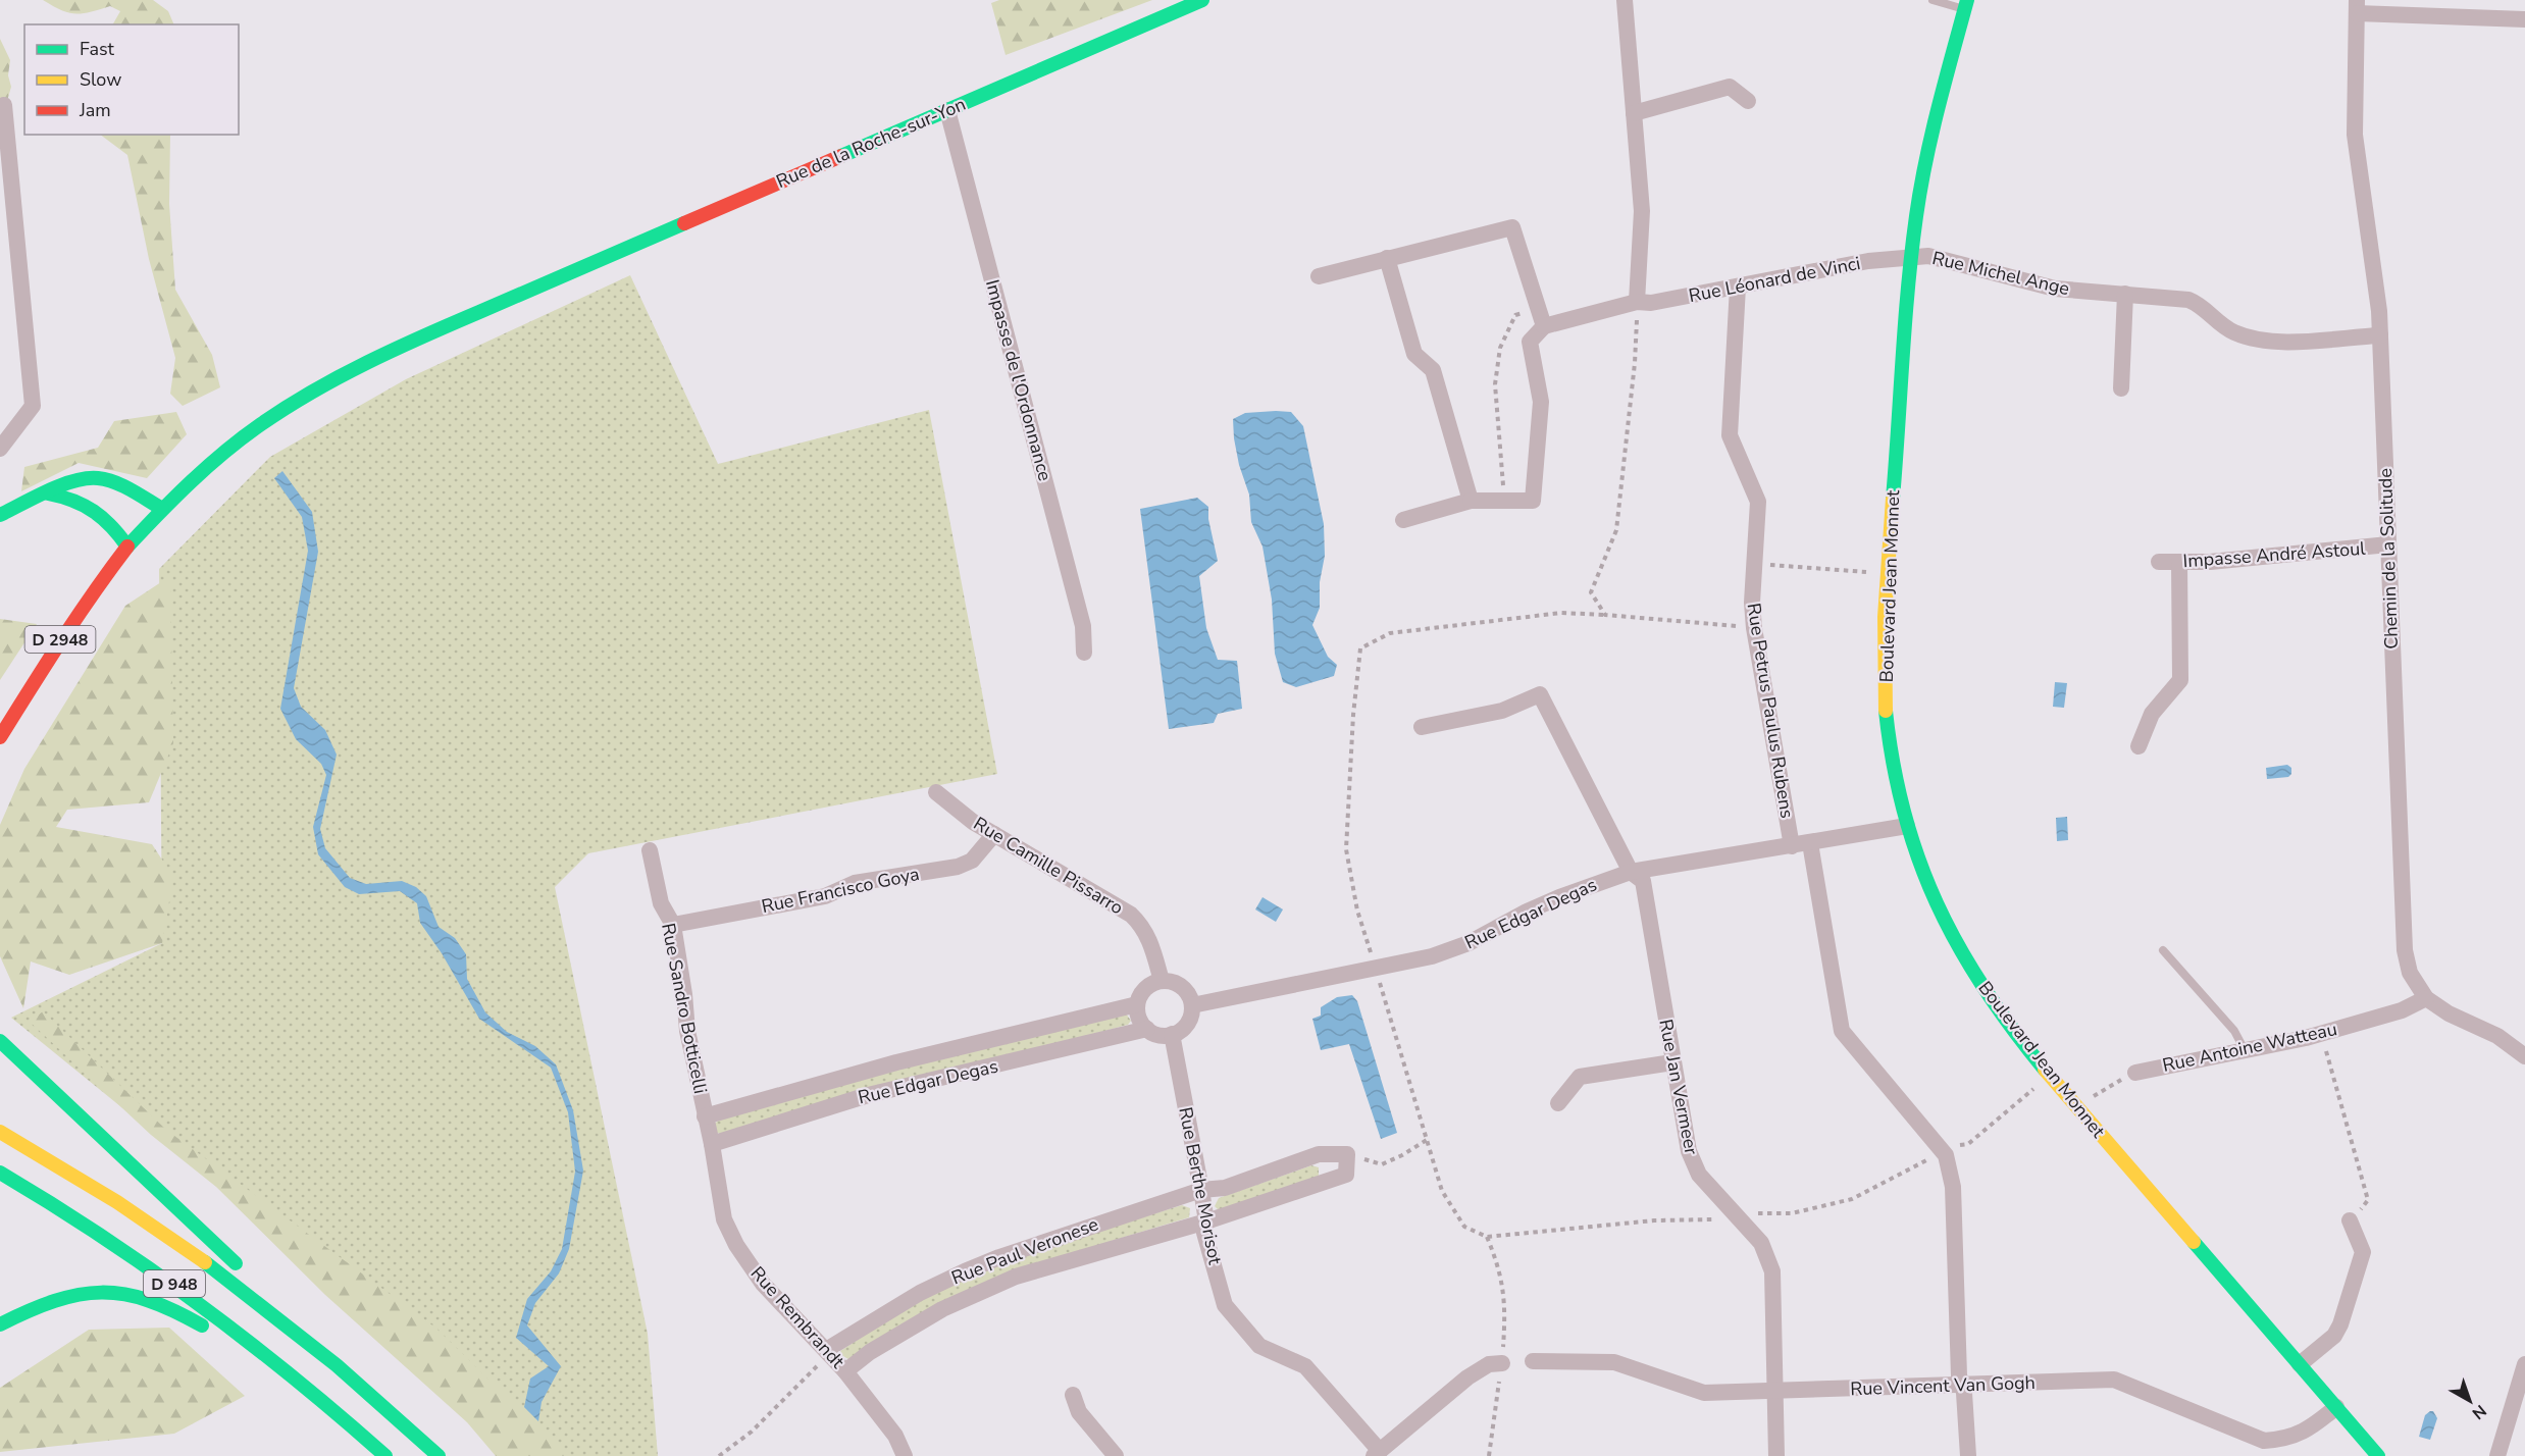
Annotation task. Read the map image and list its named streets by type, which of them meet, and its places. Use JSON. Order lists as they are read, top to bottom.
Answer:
{
  "streets": {
    "main road": [
      "Rue de la Roche-sur-Yon",
      "Boulevard Jean Monnet",
      "D 2948",
      "D 948"
    ],
    "street": [
      "Rue Michel Ange",
      "Rue Léonard de Vinci",
      "Impasse de l'Ordonnance",
      "Impasse André Astoul",
      "Chemin de la Solitude",
      "Rue Petrus Paulus Rubens",
      "Rue Camille Pissarro",
      "Rue Francisco Goya",
      "Rue Edgar Degas",
      "Rue Sandro Botticelli",
      "Rue Antoine Watteau",
      "Rue Jan Vermeer",
      "Rue Berthe Morisot",
      "Rue Paul Veronese",
      "Rue Rembrandt",
      "Rue Vincent Van Gogh"
    ]
  },
  "crossings": [
    ["Rue de la Roche-sur-Yon", "Impasse de l'Ordonnance"],
    ["Rue de la Roche-sur-Yon", "D 2948"],
    ["Rue Michel Ange", "Rue Léonard de Vinci"],
    ["Rue Michel Ange", "Chemin de la Solitude"],
    ["Rue Michel Ange", "Boulevard Jean Monnet"],
    ["Rue Léonard de Vinci", "Boulevard Jean Monnet"],
    ["Rue Léonard de Vinci", "Rue Petrus Paulus Rubens"],
    ["Impasse André Astoul", "Chemin de la Solitude"],
    ["Chemin de la Solitude", "Rue Antoine Watteau"],
    ["Boulevard Jean Monnet", "Rue Edgar Degas"],
    ["Boulevard Jean Monnet", "Rue Vincent Van Gogh"],
    ["Rue Petrus Paulus Rubens", "Rue Edgar Degas"],
    ["Rue Camille Pissarro", "Rue Francisco Goya"],
    ["Rue Camille Pissarro", "Rue Edgar Degas"],
    ["Rue Camille Pissarro", "Rue Berthe Morisot"],
    ["Rue Francisco Goya", "Rue Sandro Botticelli"],
    ["Rue Edgar Degas", "Rue Sandro Botticelli"],
    ["Rue Edgar Degas", "Rue Jan Vermeer"],
    ["Rue Edgar Degas", "Rue Berthe Morisot"],
    ["Rue Edgar Degas", "Rue Rembrandt"],
    ["Rue Sandro Botticelli", "Rue Rembrandt"],
    ["Rue Jan Vermeer", "Rue Vincent Van Gogh"],
    ["Rue Berthe Morisot", "Rue Paul Veronese"],
    ["Rue Paul Veronese", "Rue Rembrandt"]
  ],
  "legend": ["Fast", "Slow", "Jam"],
  "north": "bottom right"
}
